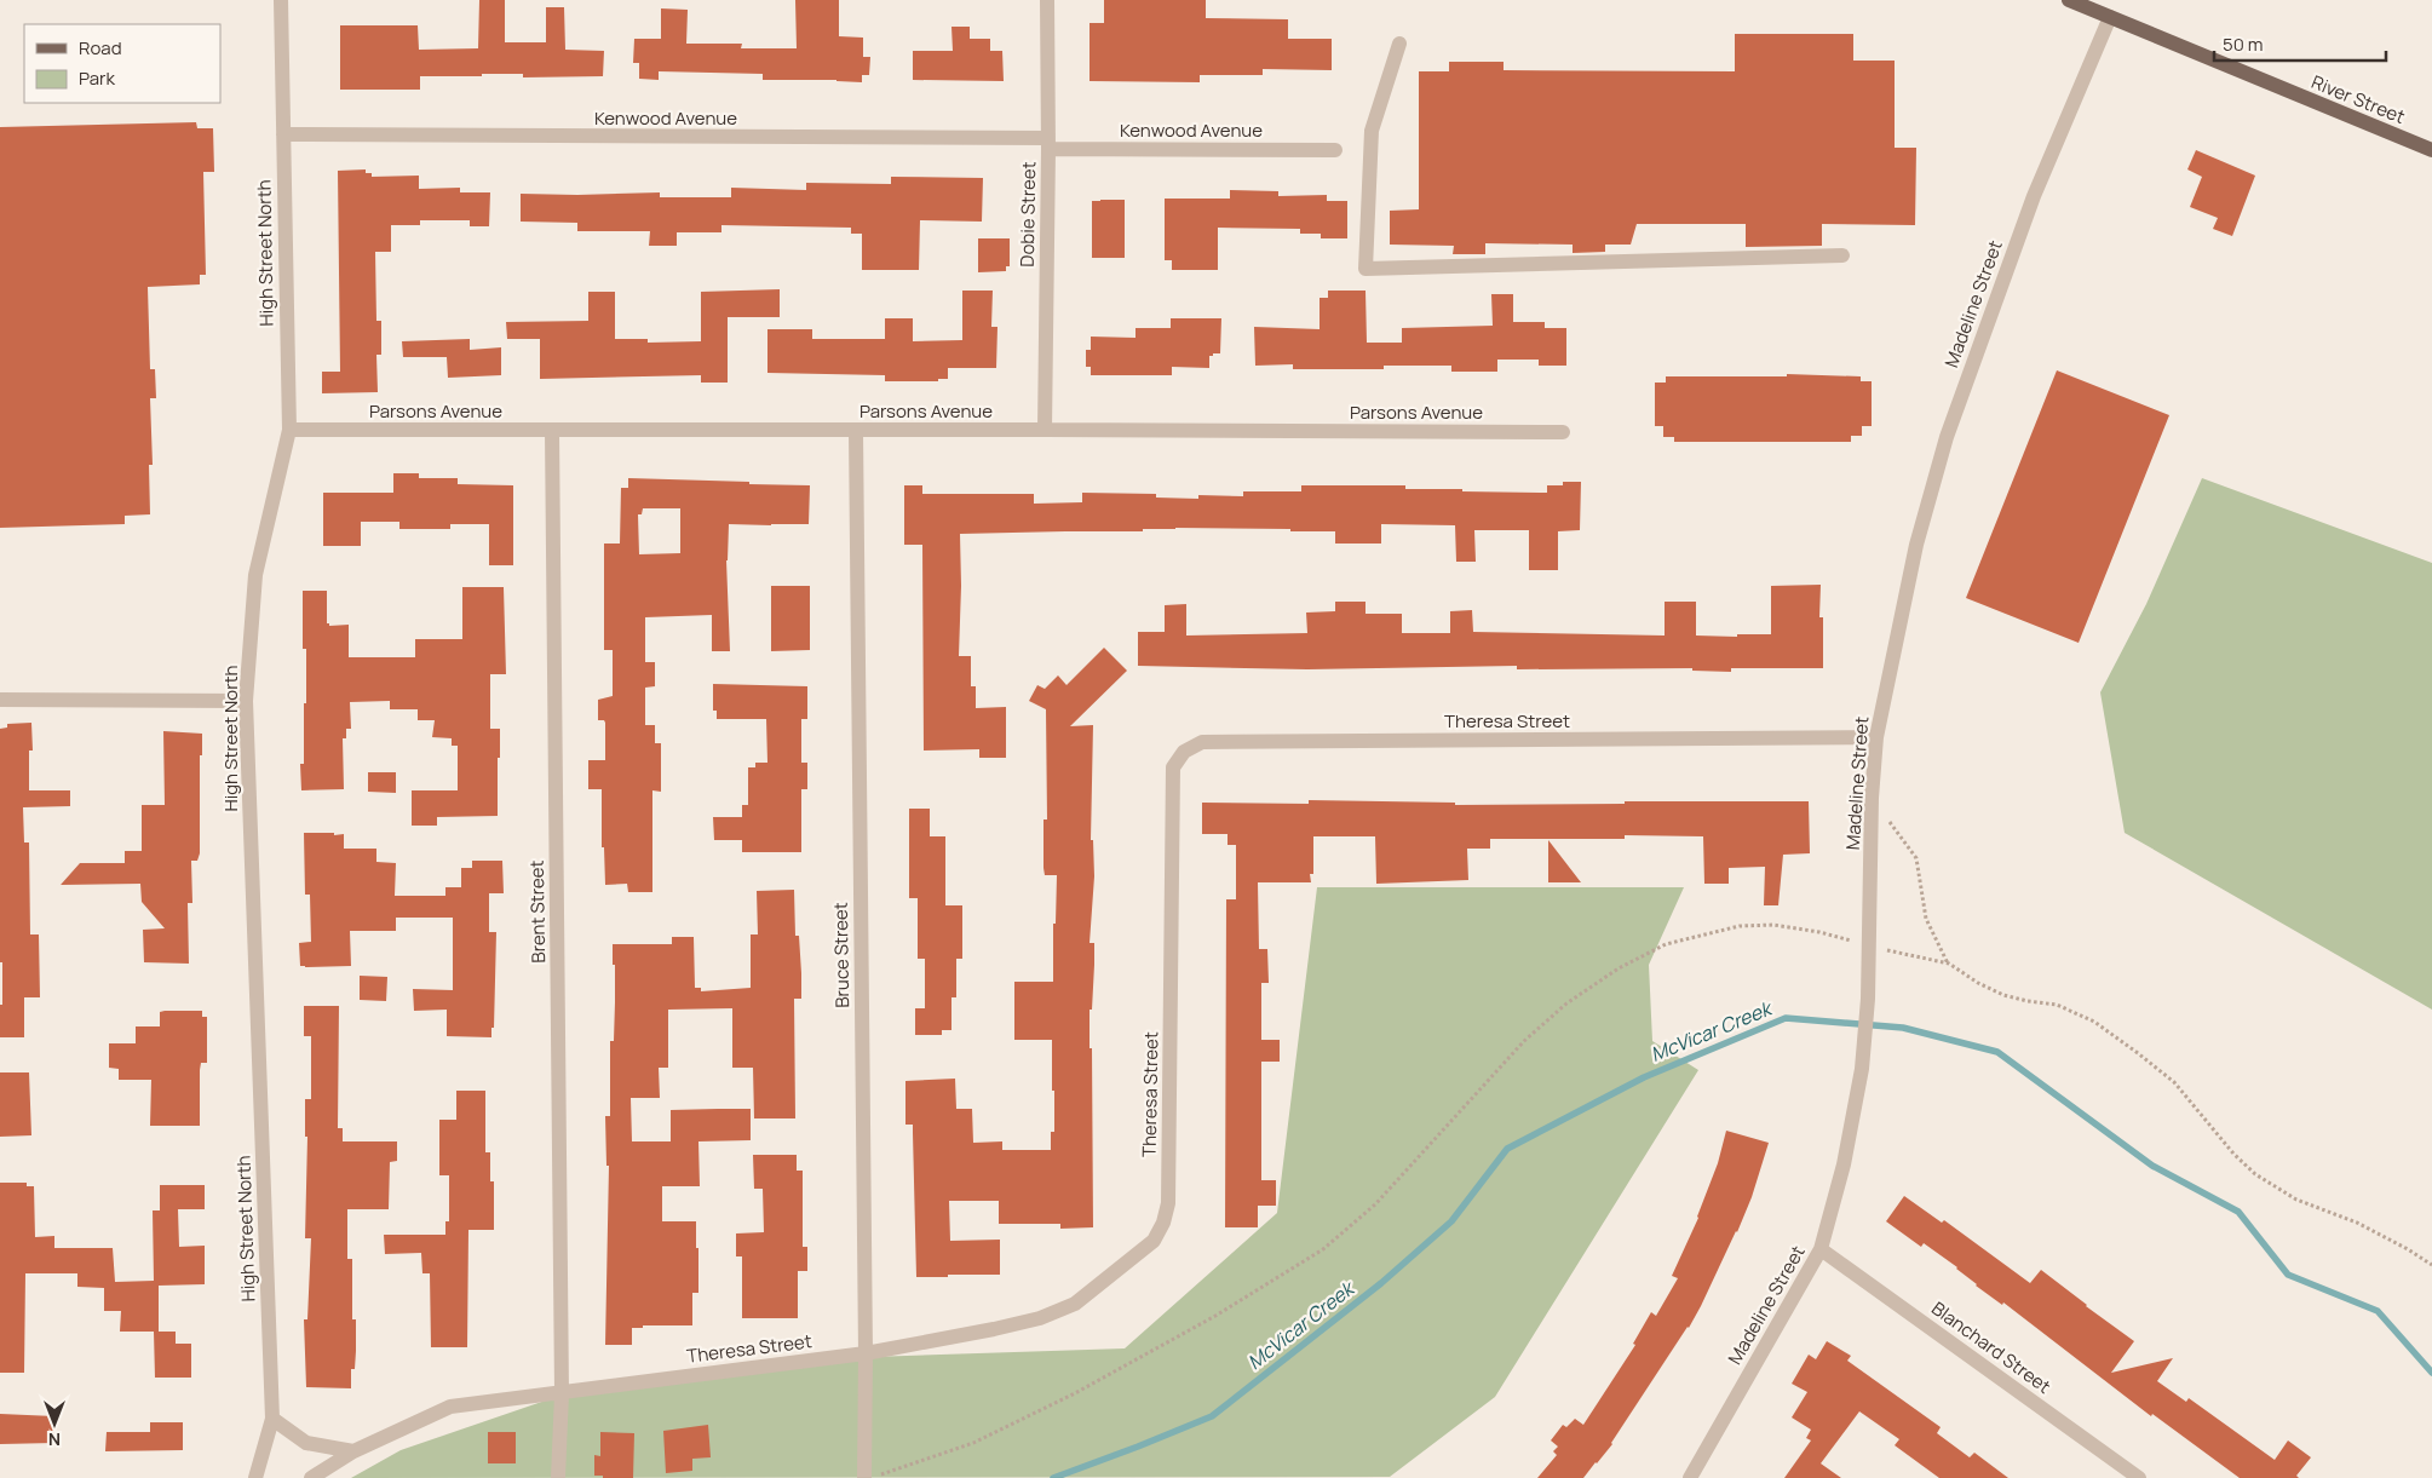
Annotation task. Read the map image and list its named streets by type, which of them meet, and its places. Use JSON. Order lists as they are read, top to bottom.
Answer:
{
  "streets": {
    "main road": ["River Street"],
    "street": [
      "Kenwood Avenue",
      "Dobie Street",
      "High Street North",
      "Madeline Street",
      "Parsons Avenue",
      "Theresa Street",
      "Brent Street",
      "Bruce Street",
      "Blanchard Street"
    ]
  },
  "crossings": [
    ["River Street", "Madeline Street"],
    ["Kenwood Avenue", "Dobie Street"],
    ["Kenwood Avenue", "High Street North"],
    ["Dobie Street", "Parsons Avenue"],
    ["High Street North", "Parsons Avenue"],
    ["Madeline Street", "Theresa Street"],
    ["Madeline Street", "Blanchard Street"],
    ["Parsons Avenue", "Brent Street"],
    ["Parsons Avenue", "Bruce Street"],
    ["Theresa Street", "Brent Street"],
    ["Theresa Street", "Bruce Street"]
  ],
  "water": ["McVicar Creek"],
  "legend": ["Road", "Park"],
  "scale_bar": "50 m",
  "north": "bottom"
}
